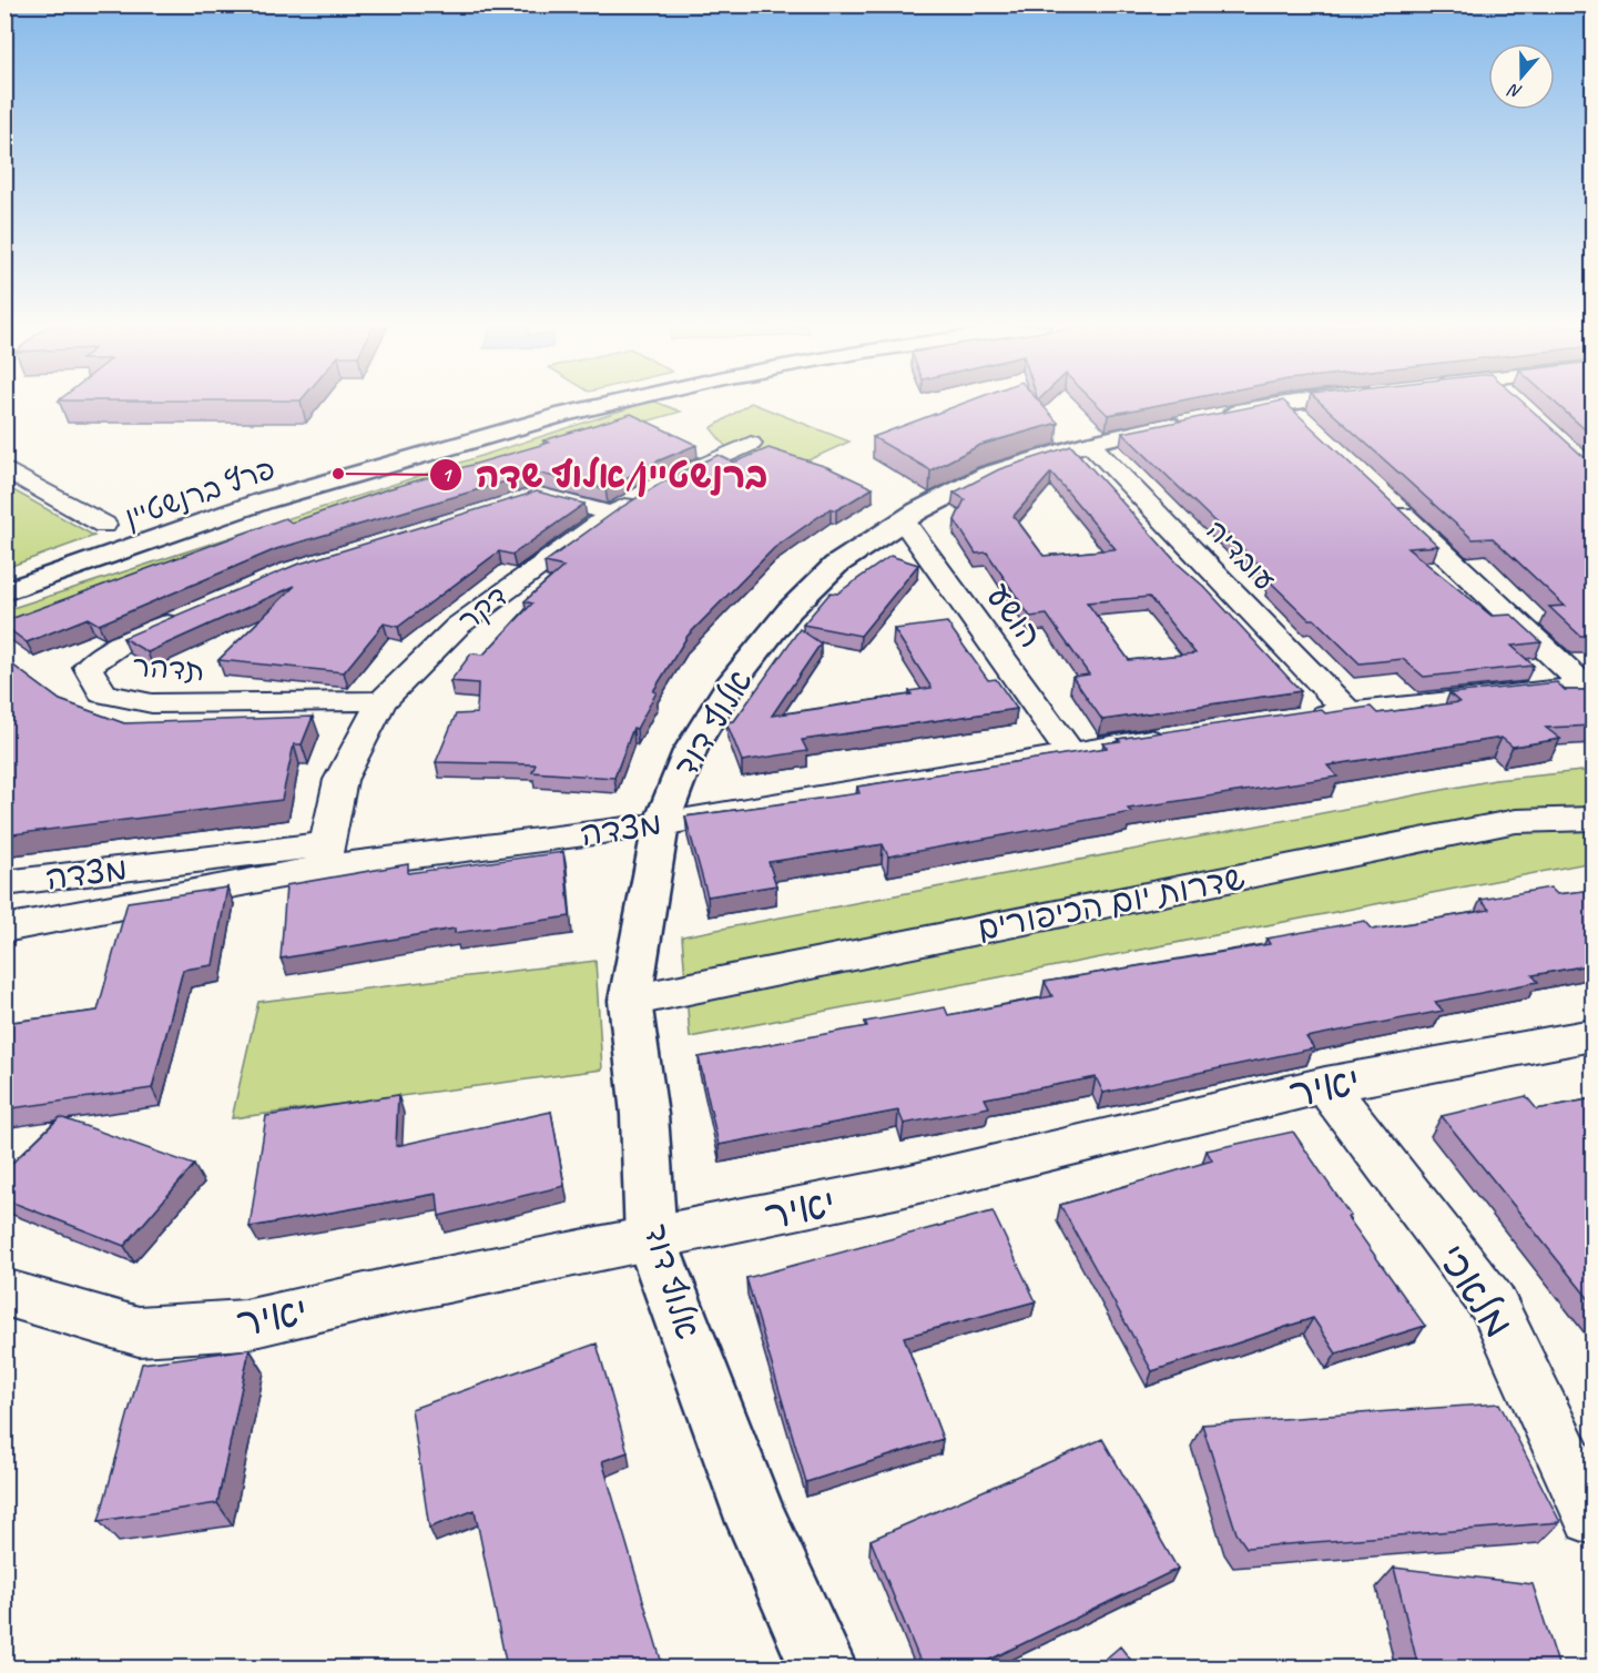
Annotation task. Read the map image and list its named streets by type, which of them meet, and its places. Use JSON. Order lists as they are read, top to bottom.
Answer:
{
  "streets": {
    "street": [
      "פרץ ברנשטיין",
      "עובדיה",
      "דקר",
      "הושע",
      "תדהר",
      "אלוף דוד",
      "מצדה",
      "שדרות יום הכיפורים",
      "יאיר",
      "מלאכי"
    ]
  },
  "crossings": [
    ["עובדיה", "אלוף דוד"],
    ["דקר", "תדהר"],
    ["דקר", "מצדה"],
    ["הושע", "אלוף דוד"],
    ["הושע", "מצדה"],
    ["אלוף דוד", "מצדה"],
    ["אלוף דוד", "שדרות יום הכיפורים"],
    ["אלוף דוד", "יאיר"],
    ["יאיר", "מלאכי"]
  ],
  "places": ["ברנשטיין/אלוף שדה"],
  "north": "bottom"
}
